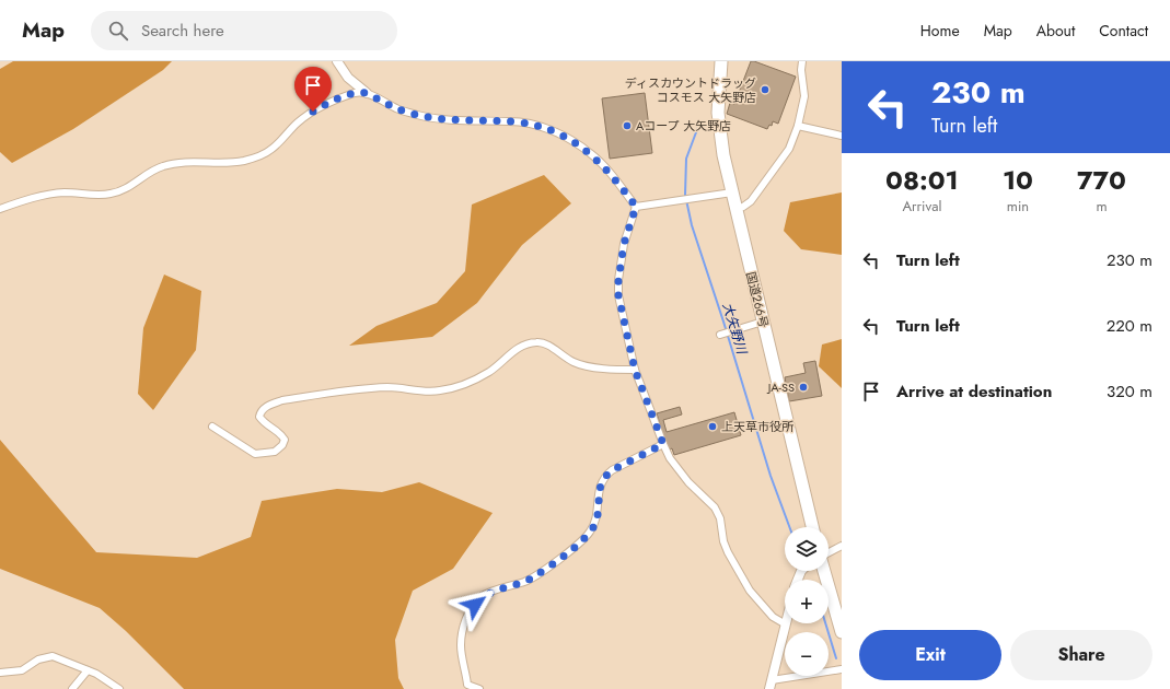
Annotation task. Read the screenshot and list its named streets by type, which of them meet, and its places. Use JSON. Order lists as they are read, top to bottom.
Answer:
{
  "streets": {
    "highway": ["国道266号"]
  },
  "water": ["大矢野川"],
  "places": [
    "ディスカウントドラッグ コスモス 大矢野店",
    "Aコープ 大矢野店",
    "JA-SS",
    "上天草市役所"
  ],
  "page": {
    "header": "Map",
    "search": "Search here",
    "nav": [
      "Home",
      "Map",
      "About",
      "Contact"
    ],
    "turn": ["230 m", "Turn left"],
    "eta": [
      "08:01",
      "Arrival",
      "10",
      "min",
      "770",
      "m"
    ],
    "list": [
      {
        "name": "Turn left",
        "value": "230 m"
      },
      {
        "name": "Turn left",
        "value": "220 m"
      },
      {
        "name": "Arrive at destination",
        "value": "320 m"
      }
    ],
    "map_buttons": ["+", "−"],
    "buttons": ["Exit", "Share"]
  }
}
